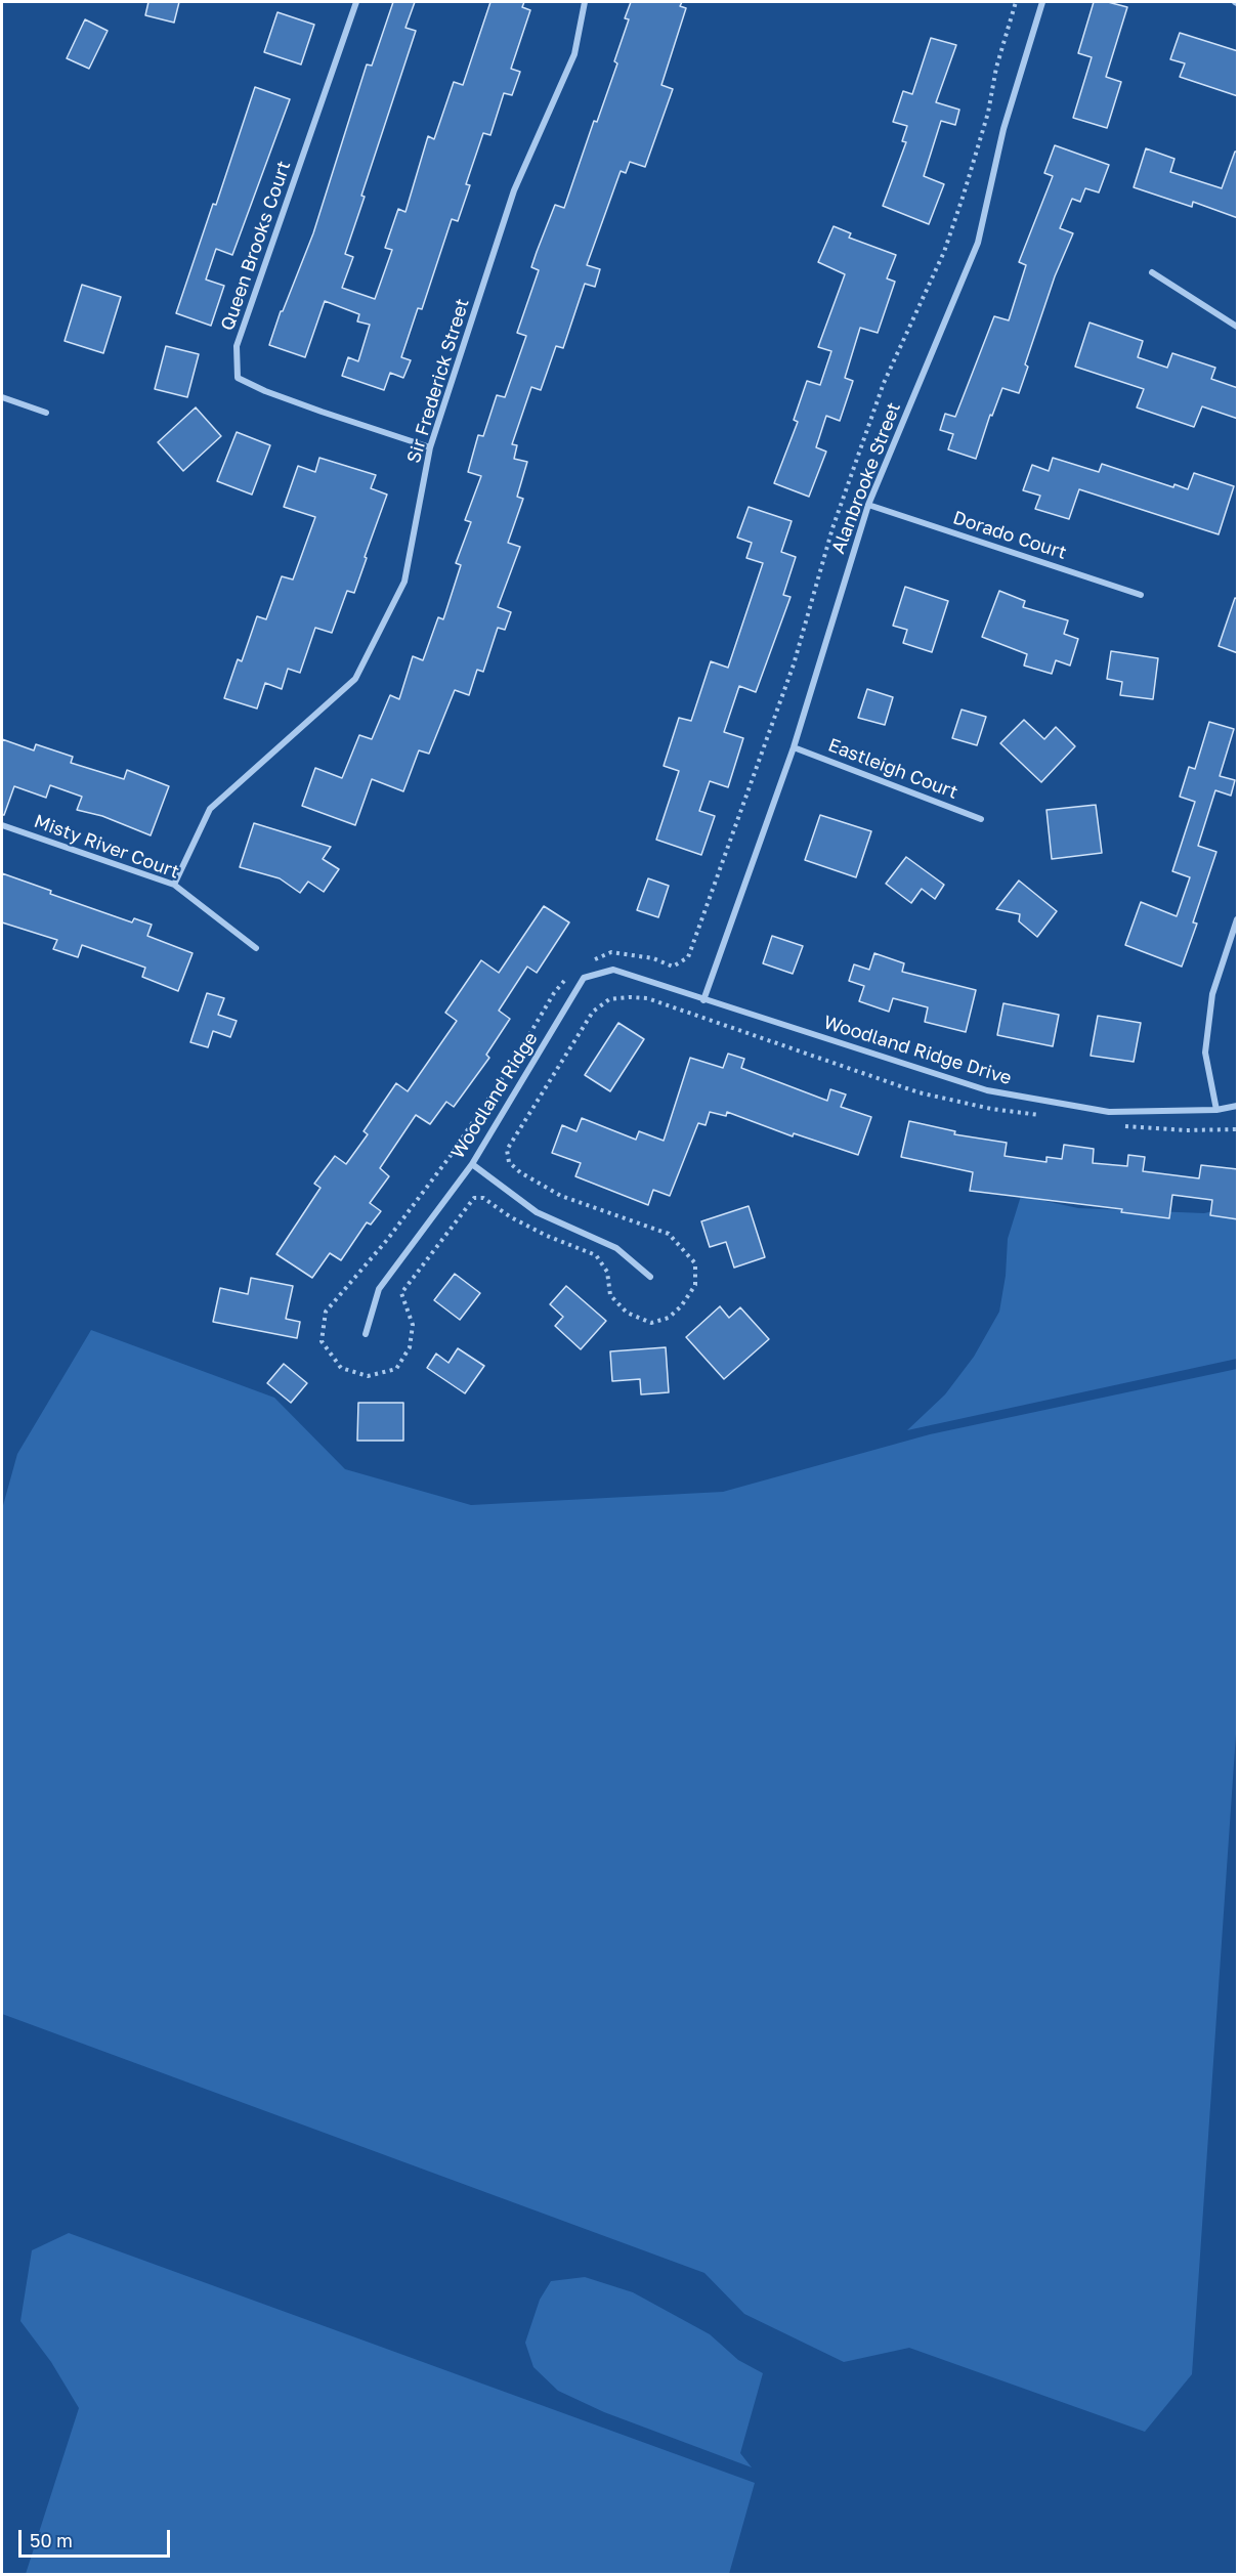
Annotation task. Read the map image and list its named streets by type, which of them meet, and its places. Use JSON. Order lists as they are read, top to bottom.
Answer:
{
  "streets": {
    "street": [
      "Queen Brooks Court",
      "Sir Frederick Street",
      "Alanbrooke Street",
      "Dorado Court",
      "Eastleigh Court",
      "Misty River Court",
      "Woodland Ridge Drive",
      "Woodland Ridge"
    ]
  },
  "crossings": [
    ["Queen Brooks Court", "Sir Frederick Street"],
    ["Sir Frederick Street", "Misty River Court"],
    ["Alanbrooke Street", "Dorado Court"],
    ["Alanbrooke Street", "Eastleigh Court"],
    ["Alanbrooke Street", "Woodland Ridge Drive"],
    ["Alanbrooke Street", "Woodland Ridge"],
    ["Woodland Ridge Drive", "Woodland Ridge"]
  ],
  "scale_bar": "50 m"
}
